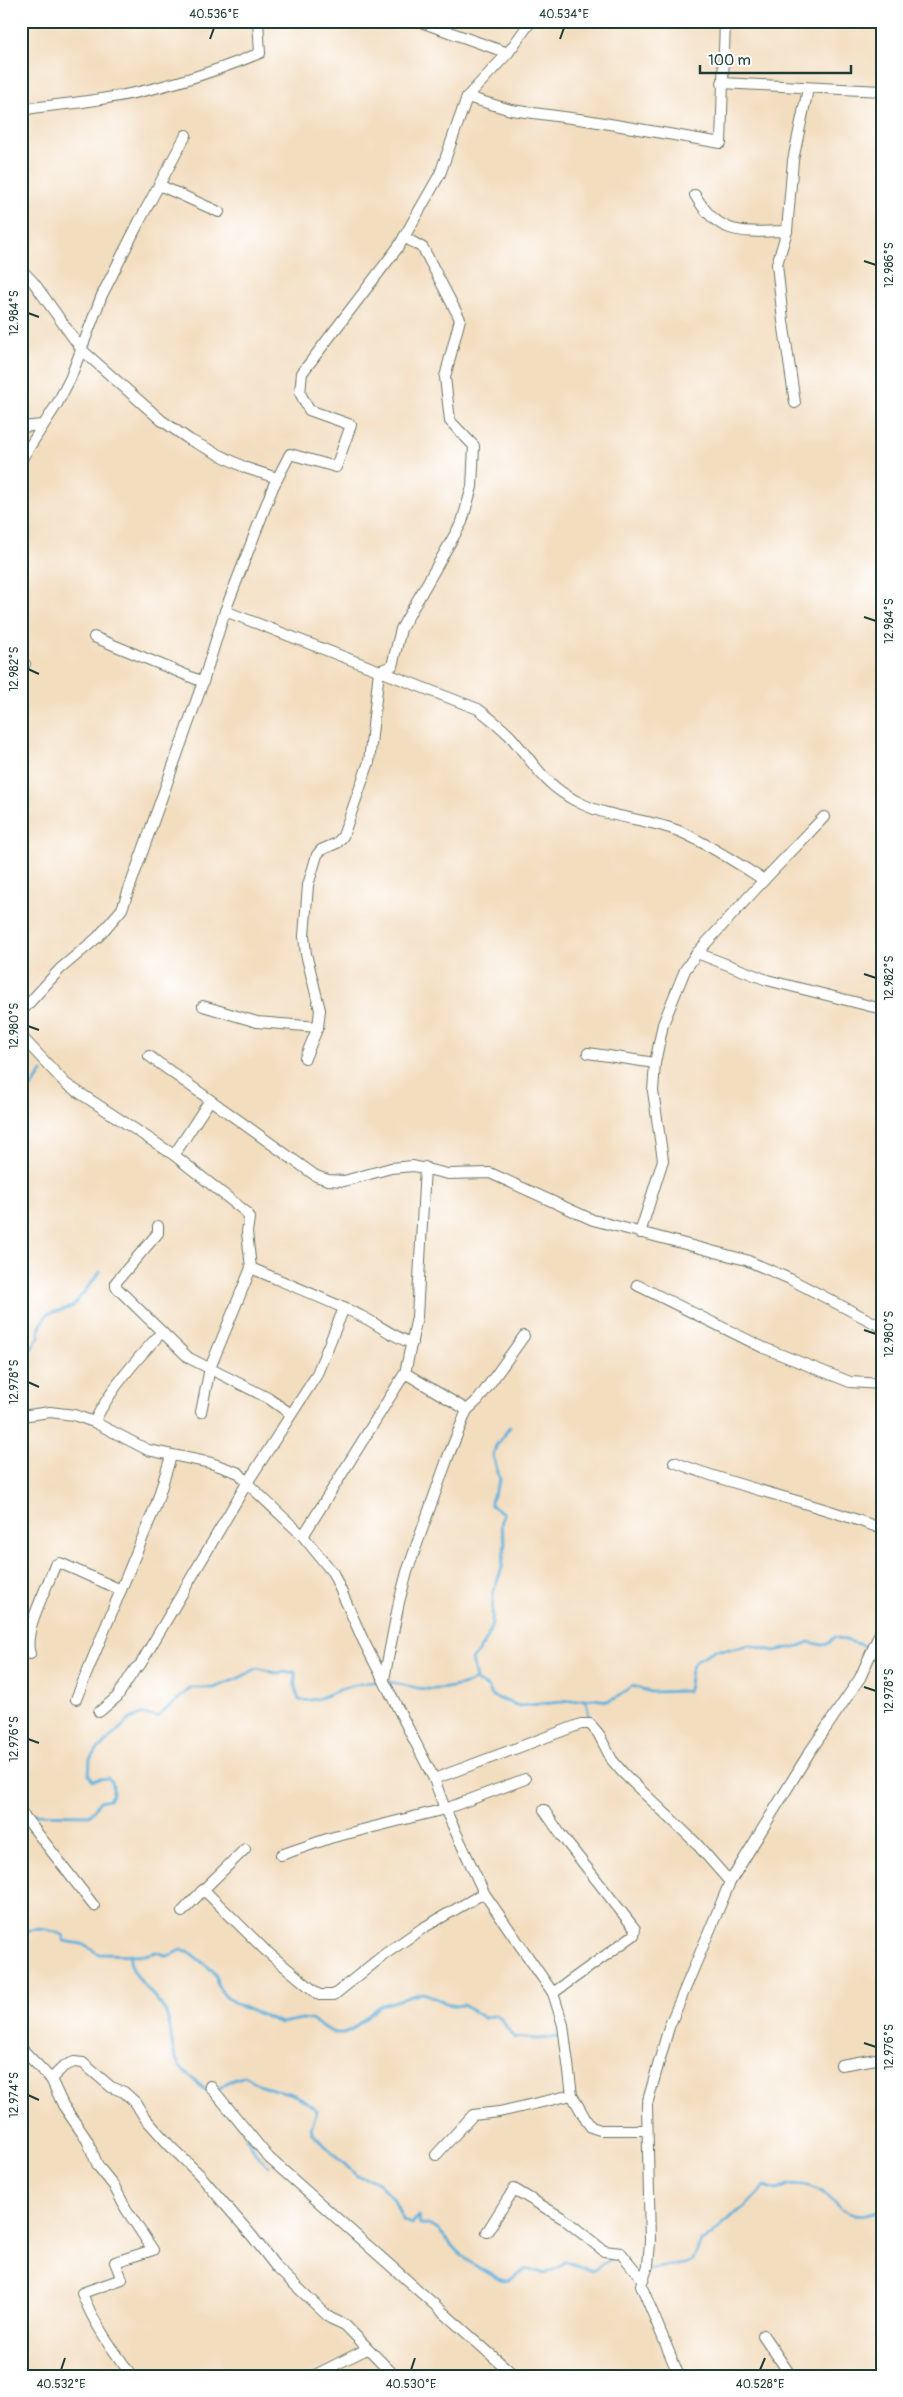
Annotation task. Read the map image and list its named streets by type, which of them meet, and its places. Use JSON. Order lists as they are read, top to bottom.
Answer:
{
  "scale_bar": "100 m",
  "coordinates": [
    "40.536°E",
    "40.534°E",
    "12.986°S",
    "12.984°S",
    "12.982°S",
    "12.980°S",
    "12.978°S",
    "12.976°S",
    "12.974°S",
    "40.532°E",
    "40.530°E",
    "40.528°E"
  ]
}
